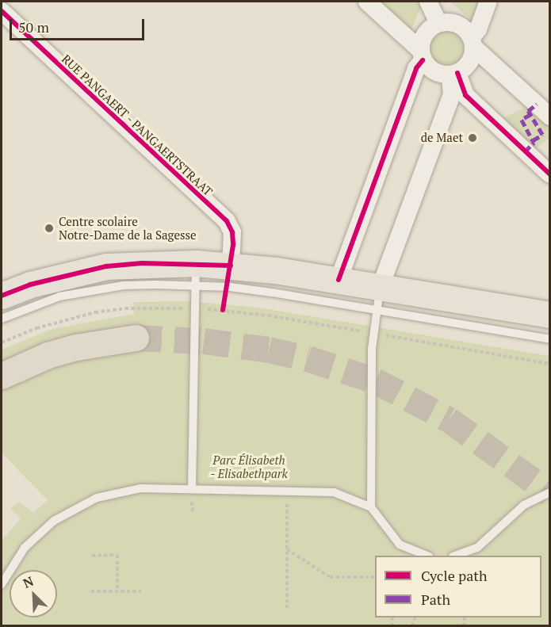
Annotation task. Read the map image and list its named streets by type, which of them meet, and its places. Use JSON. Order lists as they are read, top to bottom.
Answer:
{
  "streets": {
    "street": ["RUE PANGAERT - PANGAERTSTRAAT"]
  },
  "parks": ["Parc Élisabeth - Elisabethpark"],
  "places": ["de Maet", "Centre scolaire Notre-Dame de la Sagesse"],
  "legend": ["Cycle path", "Path"],
  "scale_bar": "50 m",
  "north": "top left"
}
